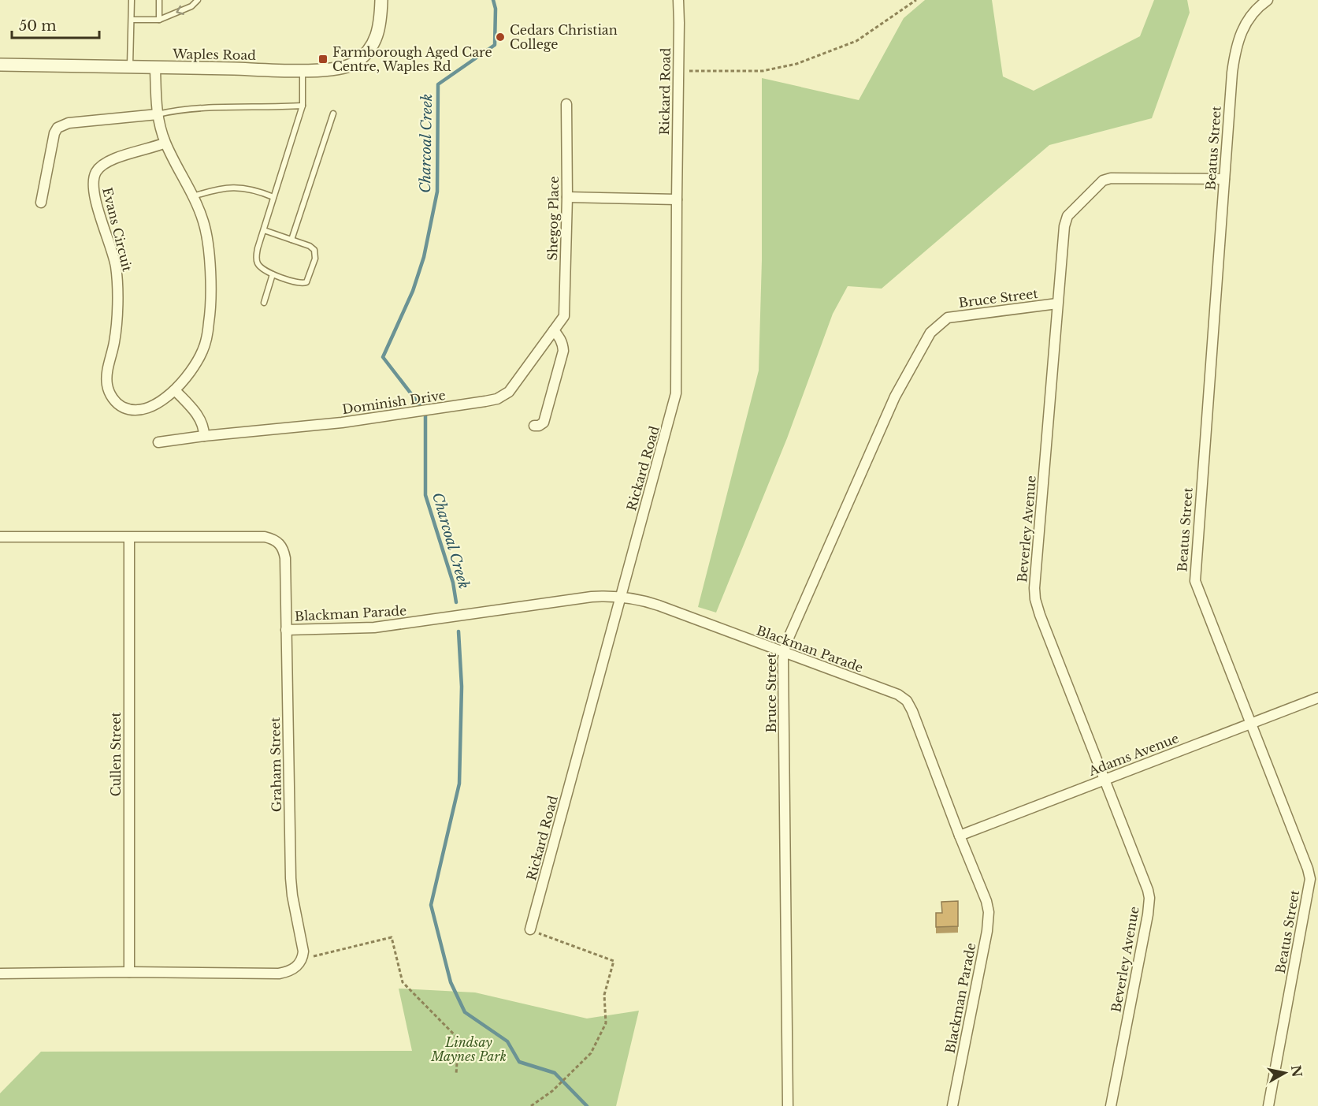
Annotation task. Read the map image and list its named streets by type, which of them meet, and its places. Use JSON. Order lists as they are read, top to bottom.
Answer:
{
  "streets": {
    "street": [
      "Waples Road",
      "Rickard Road",
      "Beatus Street",
      "Shegog Place",
      "Evans Circuit",
      "Bruce Street",
      "Dominish Drive",
      "Beverley Avenue",
      "Blackman Parade",
      "Cullen Street",
      "Adams Avenue",
      "Graham Street"
    ]
  },
  "crossings": [
    ["Waples Road", "Evans Circuit"],
    ["Rickard Road", "Blackman Parade"],
    ["Beatus Street", "Beverley Avenue"],
    ["Beatus Street", "Adams Avenue"],
    ["Shegog Place", "Dominish Drive"],
    ["Bruce Street", "Beverley Avenue"],
    ["Bruce Street", "Blackman Parade"],
    ["Beverley Avenue", "Adams Avenue"],
    ["Blackman Parade", "Adams Avenue"],
    ["Blackman Parade", "Graham Street"],
    ["Cullen Street", "Graham Street"]
  ],
  "water": ["Charcoal Creek"],
  "parks": ["Lindsay Maynes Park"],
  "places": {
    "other": ["Cedars Christian College"],
    "transit": ["Farmborough Aged Care Centre, Waples Rd"]
  },
  "scale_bar": "50 m",
  "north": "right"
}
